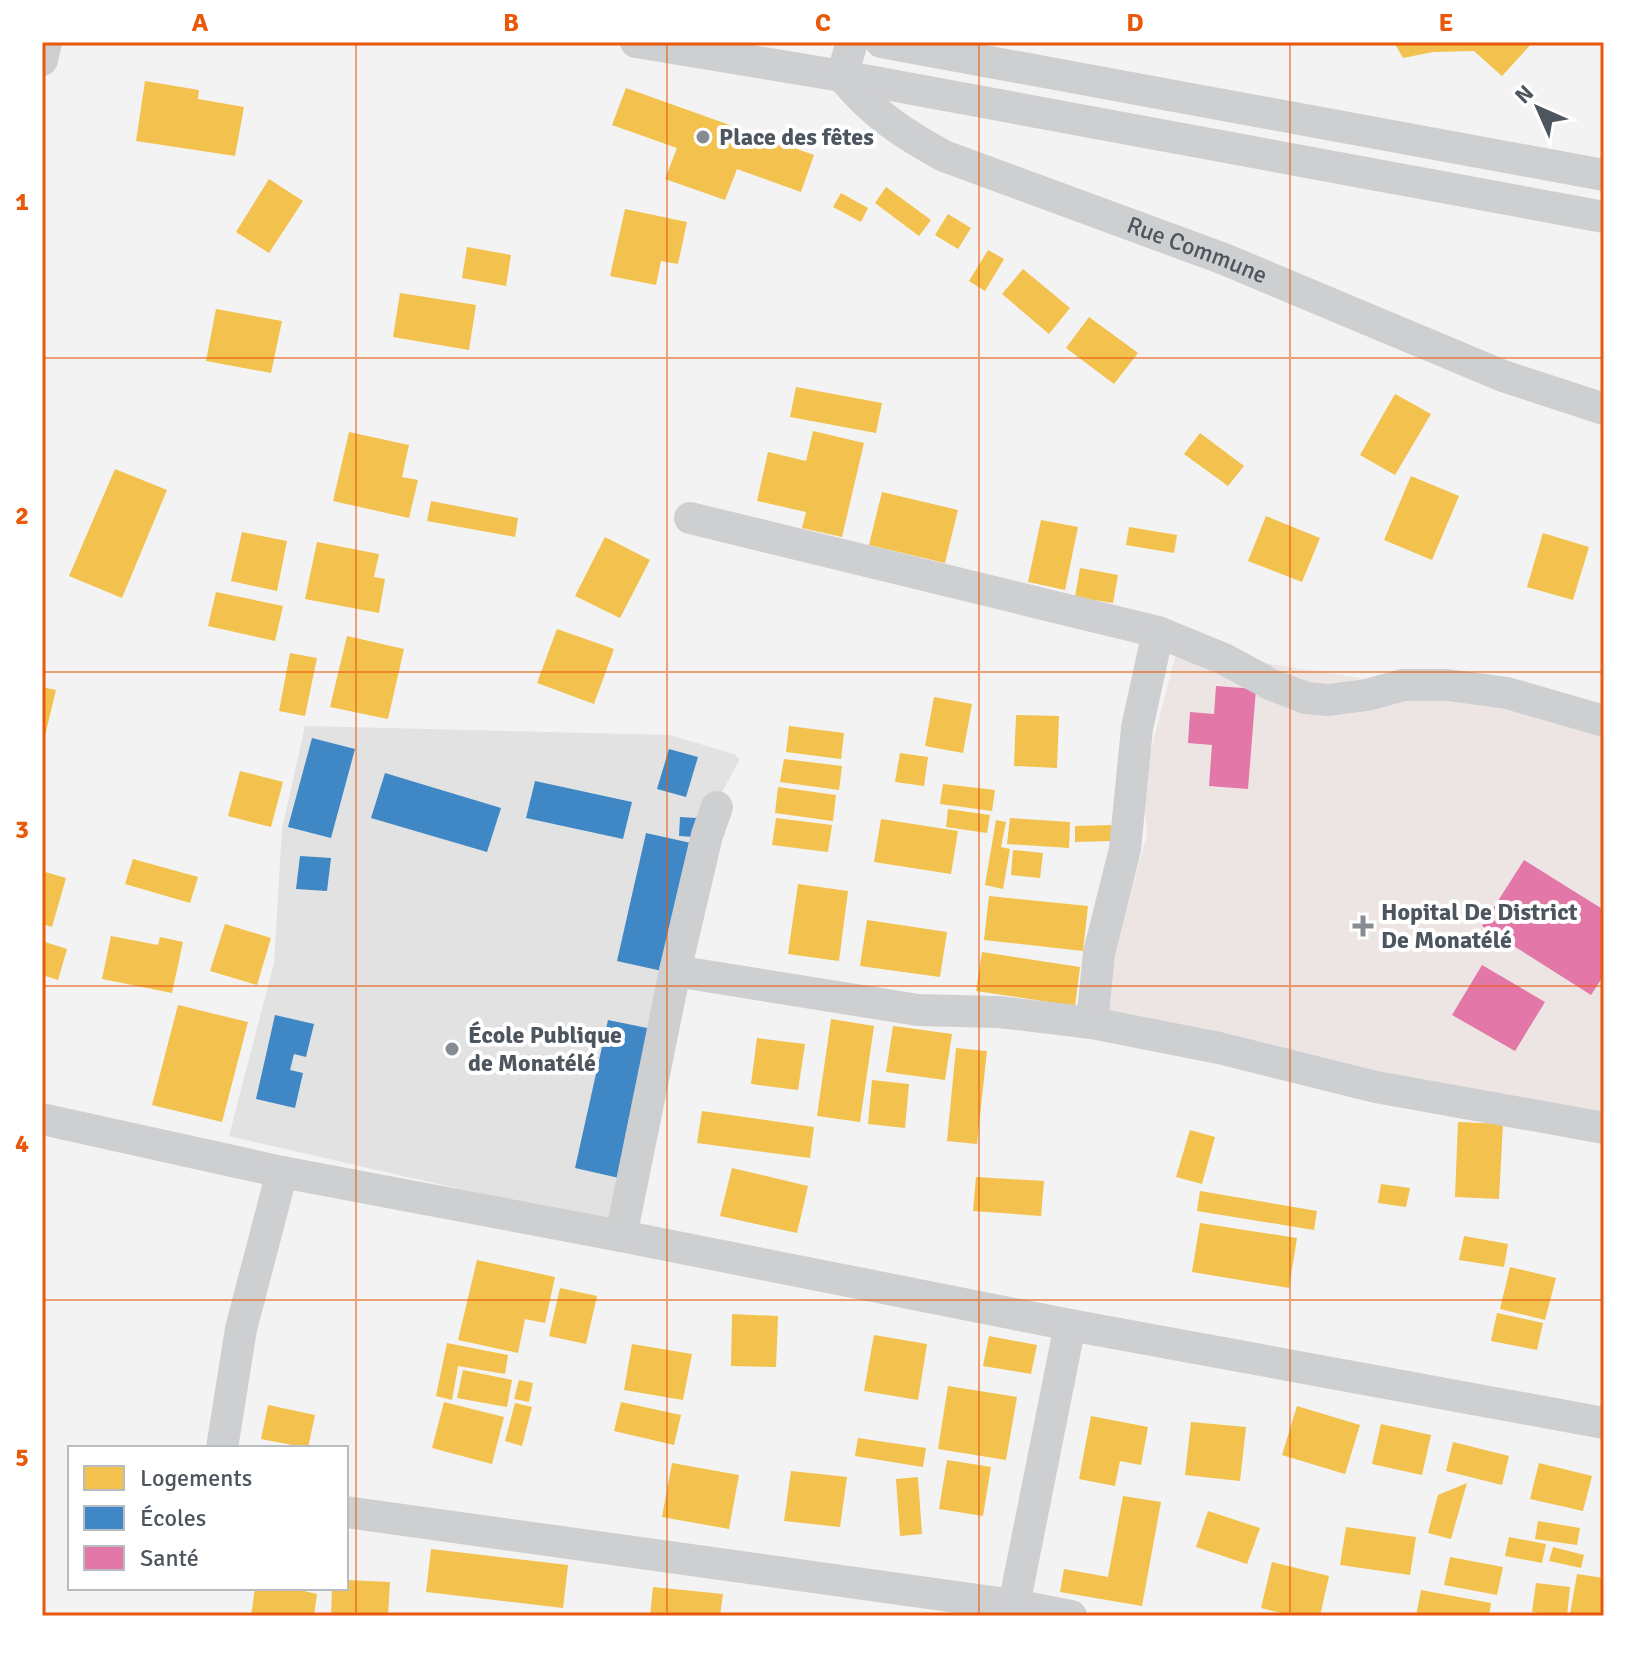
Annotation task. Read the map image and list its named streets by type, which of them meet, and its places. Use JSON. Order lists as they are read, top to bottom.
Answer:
{
  "streets": {
    "street": ["Rue Commune"]
  },
  "places": {
    "other": ["Place des fêtes", "École Publique de Monatélé"],
    "health": ["Hopital De District De Monatélé"]
  },
  "legend": ["Logements", "Écoles", "Santé"],
  "north": "top left",
  "grid": {
    "columns": [
      "A",
      "B",
      "C",
      "D",
      "E"
    ],
    "rows": [
      "1",
      "2",
      "3",
      "4",
      "5"
    ]
  }
}
